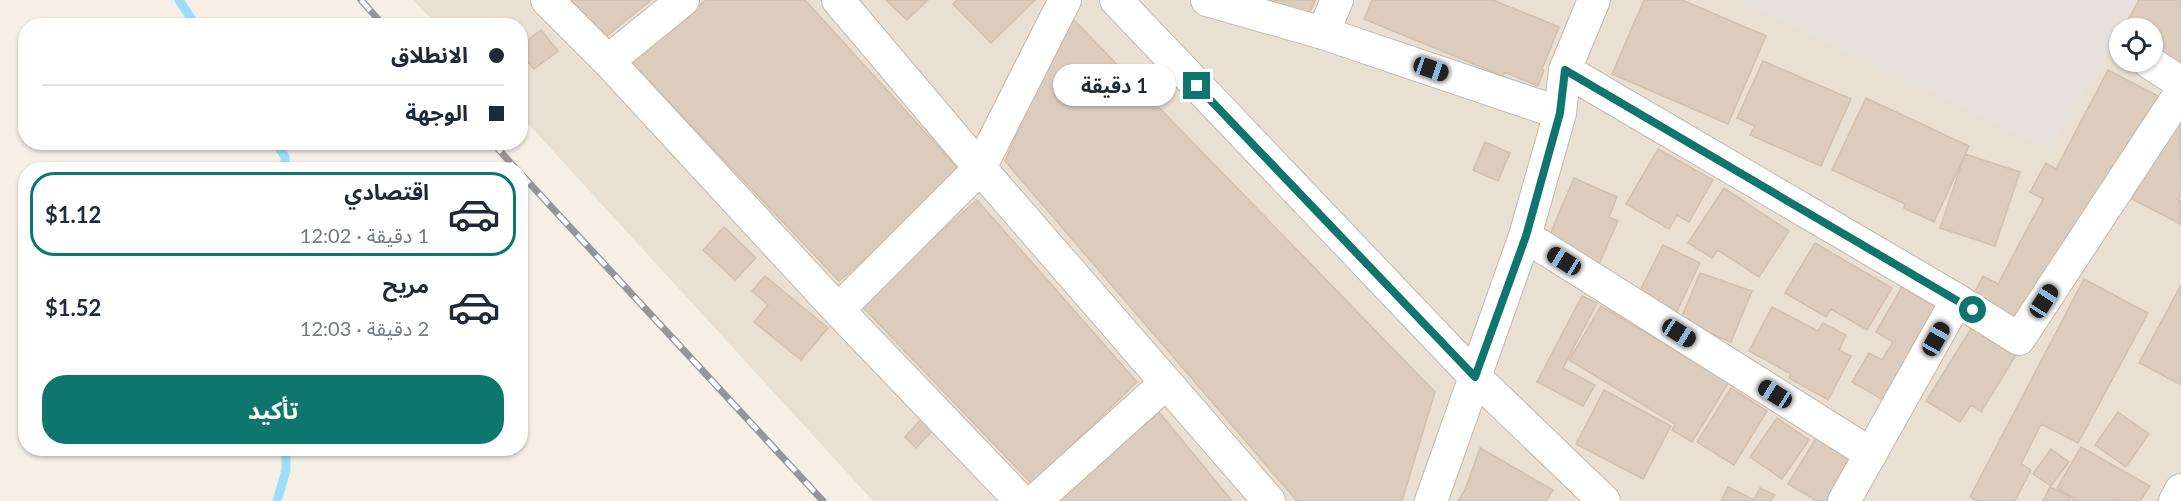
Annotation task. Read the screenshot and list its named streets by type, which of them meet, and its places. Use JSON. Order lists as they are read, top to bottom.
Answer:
{
  "page": {
    "banner": ["الانطلاق", "الوجهة"],
    "bubble": "1 دقيقة",
    "list": [
      {
        "name": "اقتصادي",
        "note": "1 دقيقة · 12:02",
        "value": "$1.12"
      },
      {
        "name": "مريح",
        "note": "2 دقيقة · 12:03",
        "value": "$1.52"
      }
    ],
    "buttons": "تأكيد"
  }
}
